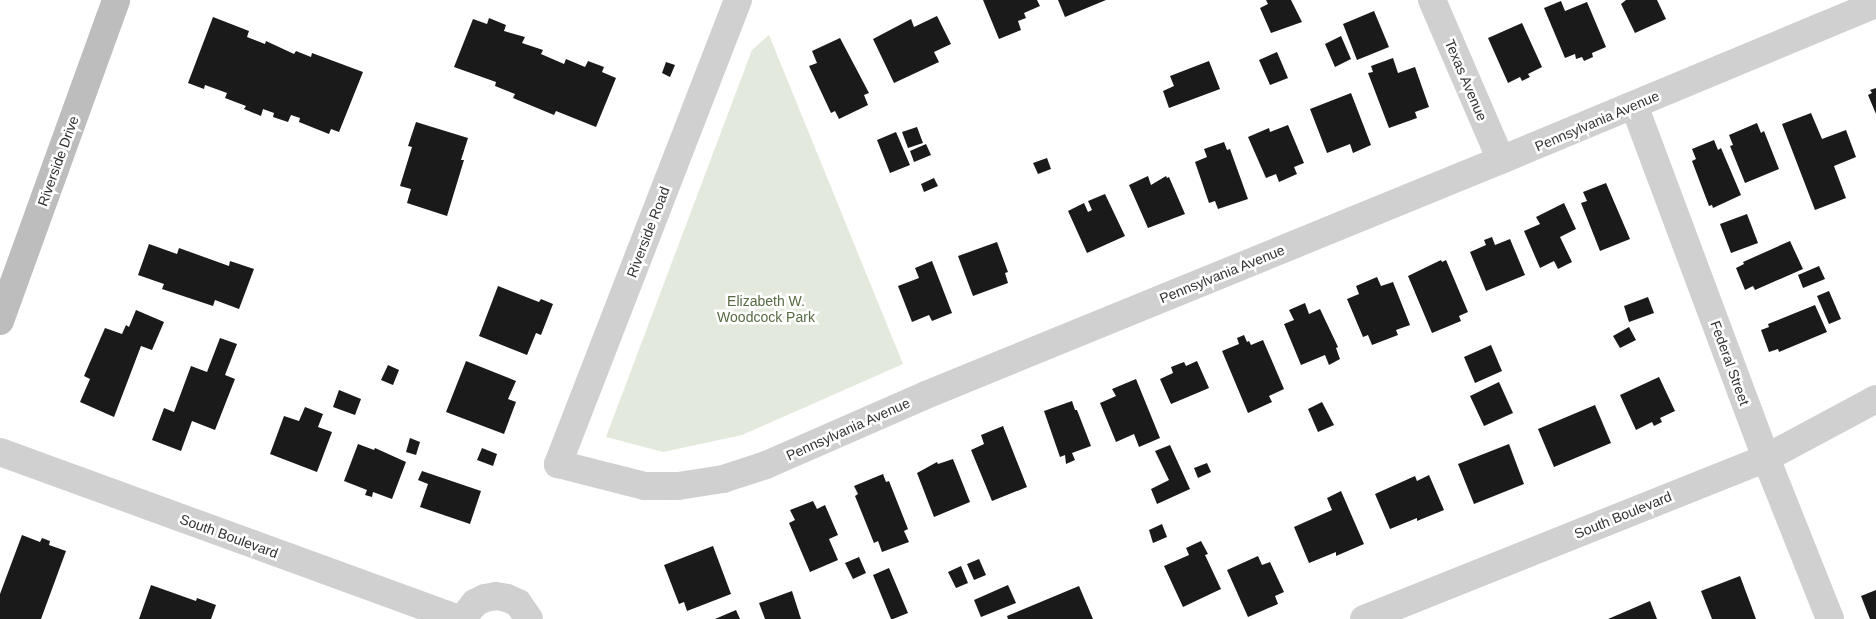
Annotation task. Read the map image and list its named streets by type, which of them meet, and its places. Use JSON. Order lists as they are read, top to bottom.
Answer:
{
  "streets": {
    "street": [
      "Texas Avenue",
      "Pennsylvania Avenue",
      "Riverside Drive",
      "Riverside Road",
      "Federal Street",
      "South Boulevard"
    ]
  },
  "crossings": [
    ["Texas Avenue", "Pennsylvania Avenue"],
    ["Pennsylvania Avenue", "Riverside Road"],
    ["Pennsylvania Avenue", "Federal Street"],
    ["Federal Street", "South Boulevard"]
  ],
  "parks": ["Elizabeth W. Woodcock Park"]
}
